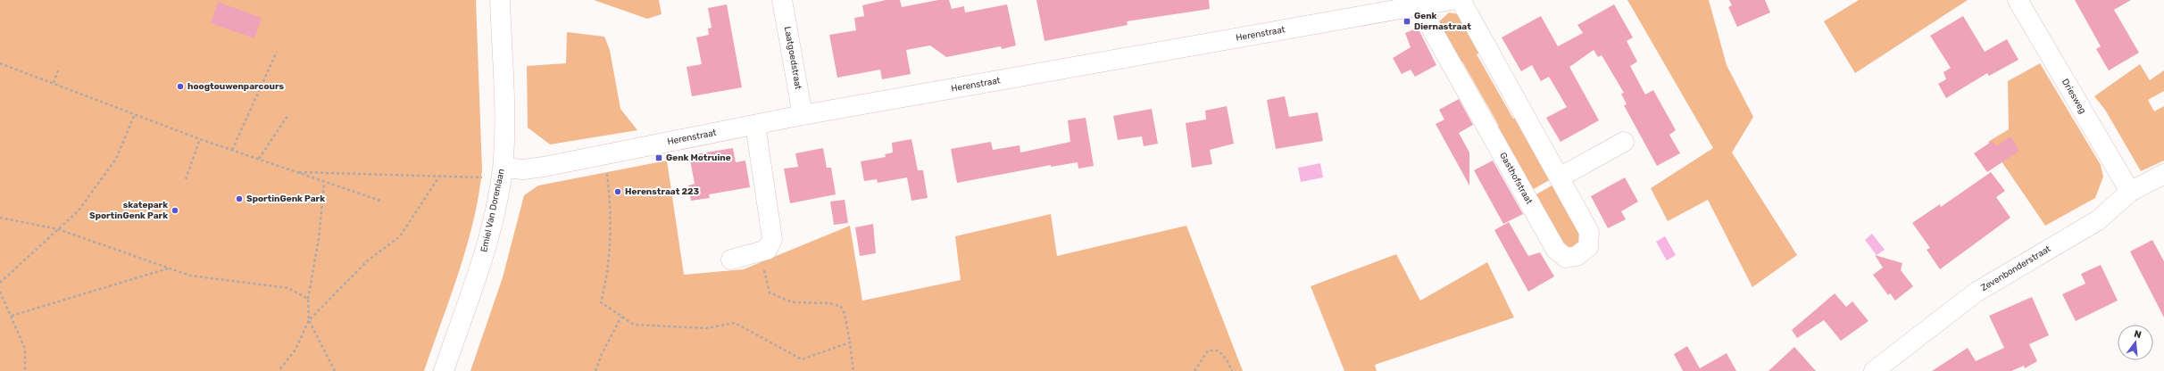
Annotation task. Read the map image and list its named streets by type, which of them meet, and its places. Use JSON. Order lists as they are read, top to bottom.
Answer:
{
  "streets": {
    "street": [
      "Herenstraat",
      "Laatgoedstraat",
      "Driesweg",
      "Gasthofstraat",
      "Emiel Van Dorenlaan",
      "Zevenbonderstraat"
    ]
  },
  "crossings": [
    ["Herenstraat", "Laatgoedstraat"],
    ["Herenstraat", "Gasthofstraat"],
    ["Herenstraat", "Emiel Van Dorenlaan"],
    ["Driesweg", "Zevenbonderstraat"]
  ],
  "places": {
    "transit": ["Genk Diernastraat", "Genk Motruine"],
    "other": [
      "hoogtouwenparcours",
      "Herenstraat 223",
      "SportinGenk Park",
      "skatepark SportinGenk Park"
    ]
  },
  "north": "top"
}
